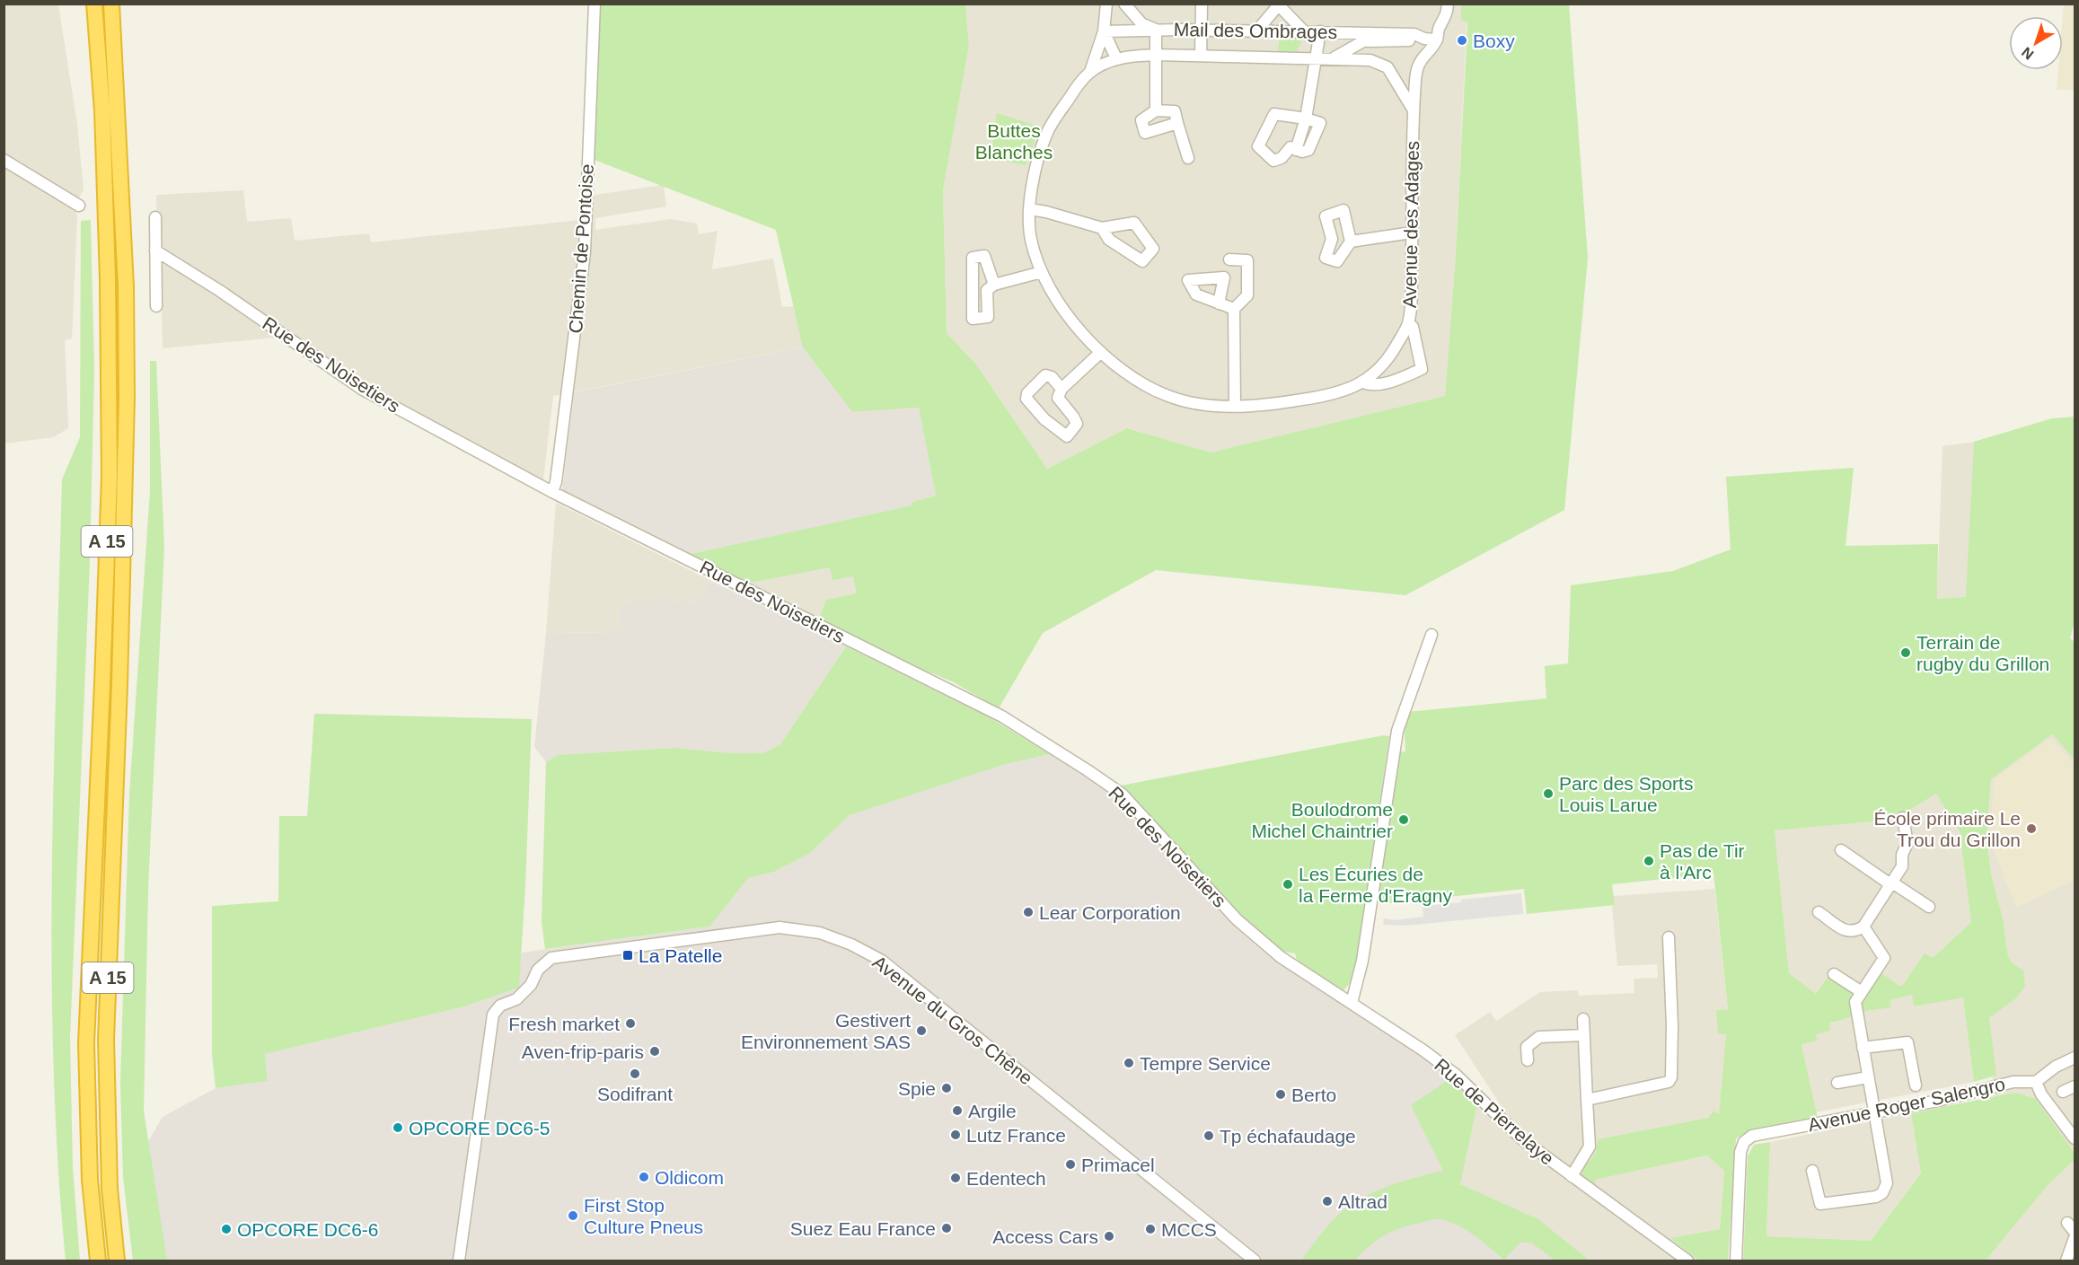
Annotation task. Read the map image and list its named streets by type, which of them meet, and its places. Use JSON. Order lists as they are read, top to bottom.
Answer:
{
  "streets": {
    "highway": ["A 15"],
    "street": [
      "Mail des Ombrages",
      "Avenue des Adages",
      "Chemin de Pontoise",
      "Rue des Noisetiers",
      "Avenue du Gros Chêne",
      "Avenue Roger Salengro",
      "Rue de Pierrelaye"
    ]
  },
  "crossings": [
    ["Mail des Ombrages", "Avenue des Adages"],
    ["Chemin de Pontoise", "Rue des Noisetiers"],
    ["Rue des Noisetiers", "Rue de Pierrelaye"]
  ],
  "parks": ["Buttes Blanches"],
  "places": {
    "other": [
      "Boxy",
      "Terrain de rugby du Grillon",
      "Parc des Sports Louis Larue",
      "Boulodrome Michel Chaintrier",
      "École primaire Le Trou du Grillon",
      "Pas de Tir à l'Arc",
      "Les Écuries de la Ferme d'Eragny",
      "Lear Corporation",
      "Fresh market",
      "Gestivert Environnement SAS",
      "Aven-frip-paris",
      "Tempre Service",
      "Sodifrant",
      "Spie",
      "Berto",
      "Argile",
      "OPCORE DC6-5",
      "Lutz France",
      "Tp échafaudage",
      "Primacel",
      "Oldicom",
      "Edentech",
      "Altrad",
      "First Stop Culture Pneus",
      "Suez Eau France",
      "OPCORE DC6-6",
      "MCCS",
      "Access Cars"
    ],
    "transit": ["La Patelle"]
  },
  "north": "bottom left"
}
